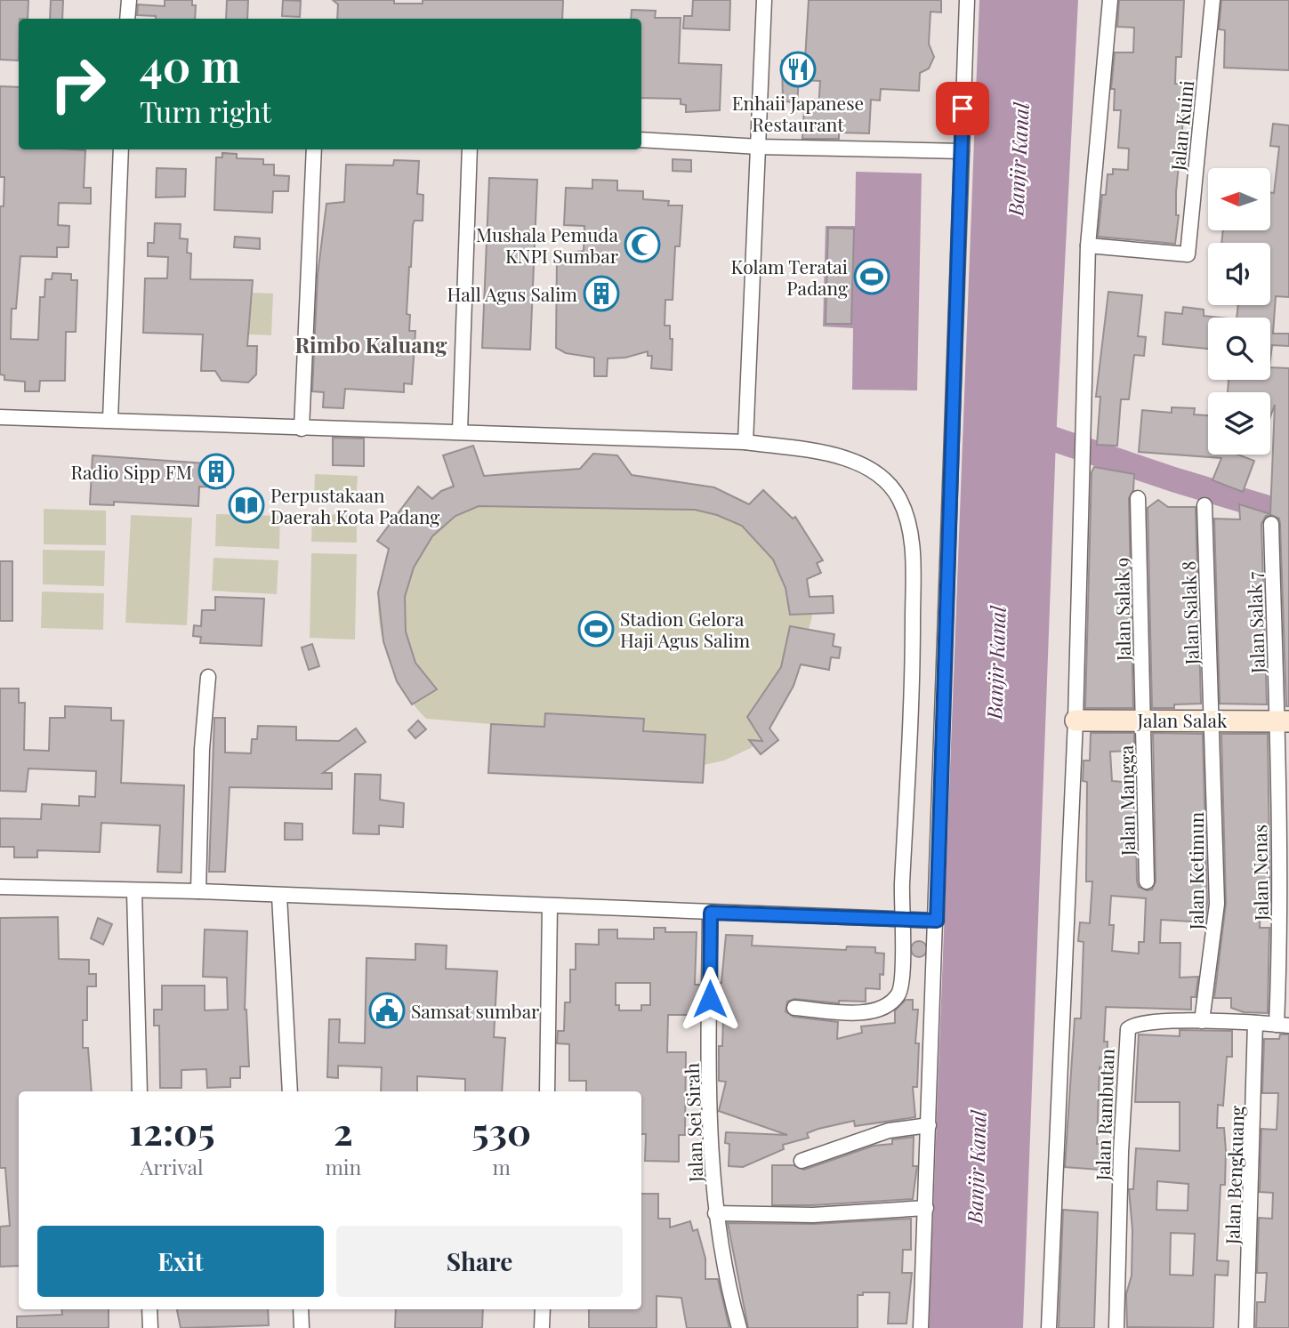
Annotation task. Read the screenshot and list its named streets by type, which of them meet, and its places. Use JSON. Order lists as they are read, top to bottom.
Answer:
{
  "streets": {
    "street": [
      "Jalan Kuini",
      "Jalan Salak 9",
      "Jalan Salak 8",
      "Jalan Salak 7",
      "Jalan Salak",
      "Jalan Mangga",
      "Jalan Ketimun",
      "Jalan Nenas",
      "Jalan Rambutan",
      "Jalan Sei Sirah",
      "Jalan Bengkuang"
    ]
  },
  "crossings": [
    ["Jalan Salak 9", "Jalan Salak"],
    ["Jalan Salak 9", "Jalan Mangga"],
    ["Jalan Salak 8", "Jalan Salak"],
    ["Jalan Salak 8", "Jalan Ketimun"],
    ["Jalan Salak 7", "Jalan Salak"],
    ["Jalan Salak 7", "Jalan Nenas"],
    ["Jalan Salak", "Jalan Mangga"],
    ["Jalan Salak", "Jalan Ketimun"],
    ["Jalan Salak", "Jalan Nenas"],
    ["Jalan Ketimun", "Jalan Rambutan"],
    ["Jalan Nenas", "Jalan Rambutan"],
    ["Jalan Rambutan", "Jalan Bengkuang"]
  ],
  "districts": ["Rimbo Kaluang"],
  "water": ["Banjir Kanal"],
  "places": {
    "restaurant": ["Enhaii Japanese Restaurant"],
    "mosque": ["Mushala Pemuda KNPI Sumbar"],
    "sports": ["Kolam Teratai Padang", "Stadion Gelora Haji Agus Salim"],
    "building": ["Hall Agus Salim", "Radio Sipp FM"],
    "library": ["Perpustakaan Daerah Kota Padang"],
    "public building": ["Samsat sumbar"]
  },
  "north": "left",
  "page": {
    "turn": ["40 m", "Turn right"],
    "eta": [
      "12:05",
      "Arrival",
      "2",
      "min",
      "530",
      "m"
    ],
    "buttons": ["Exit", "Share"]
  }
}
